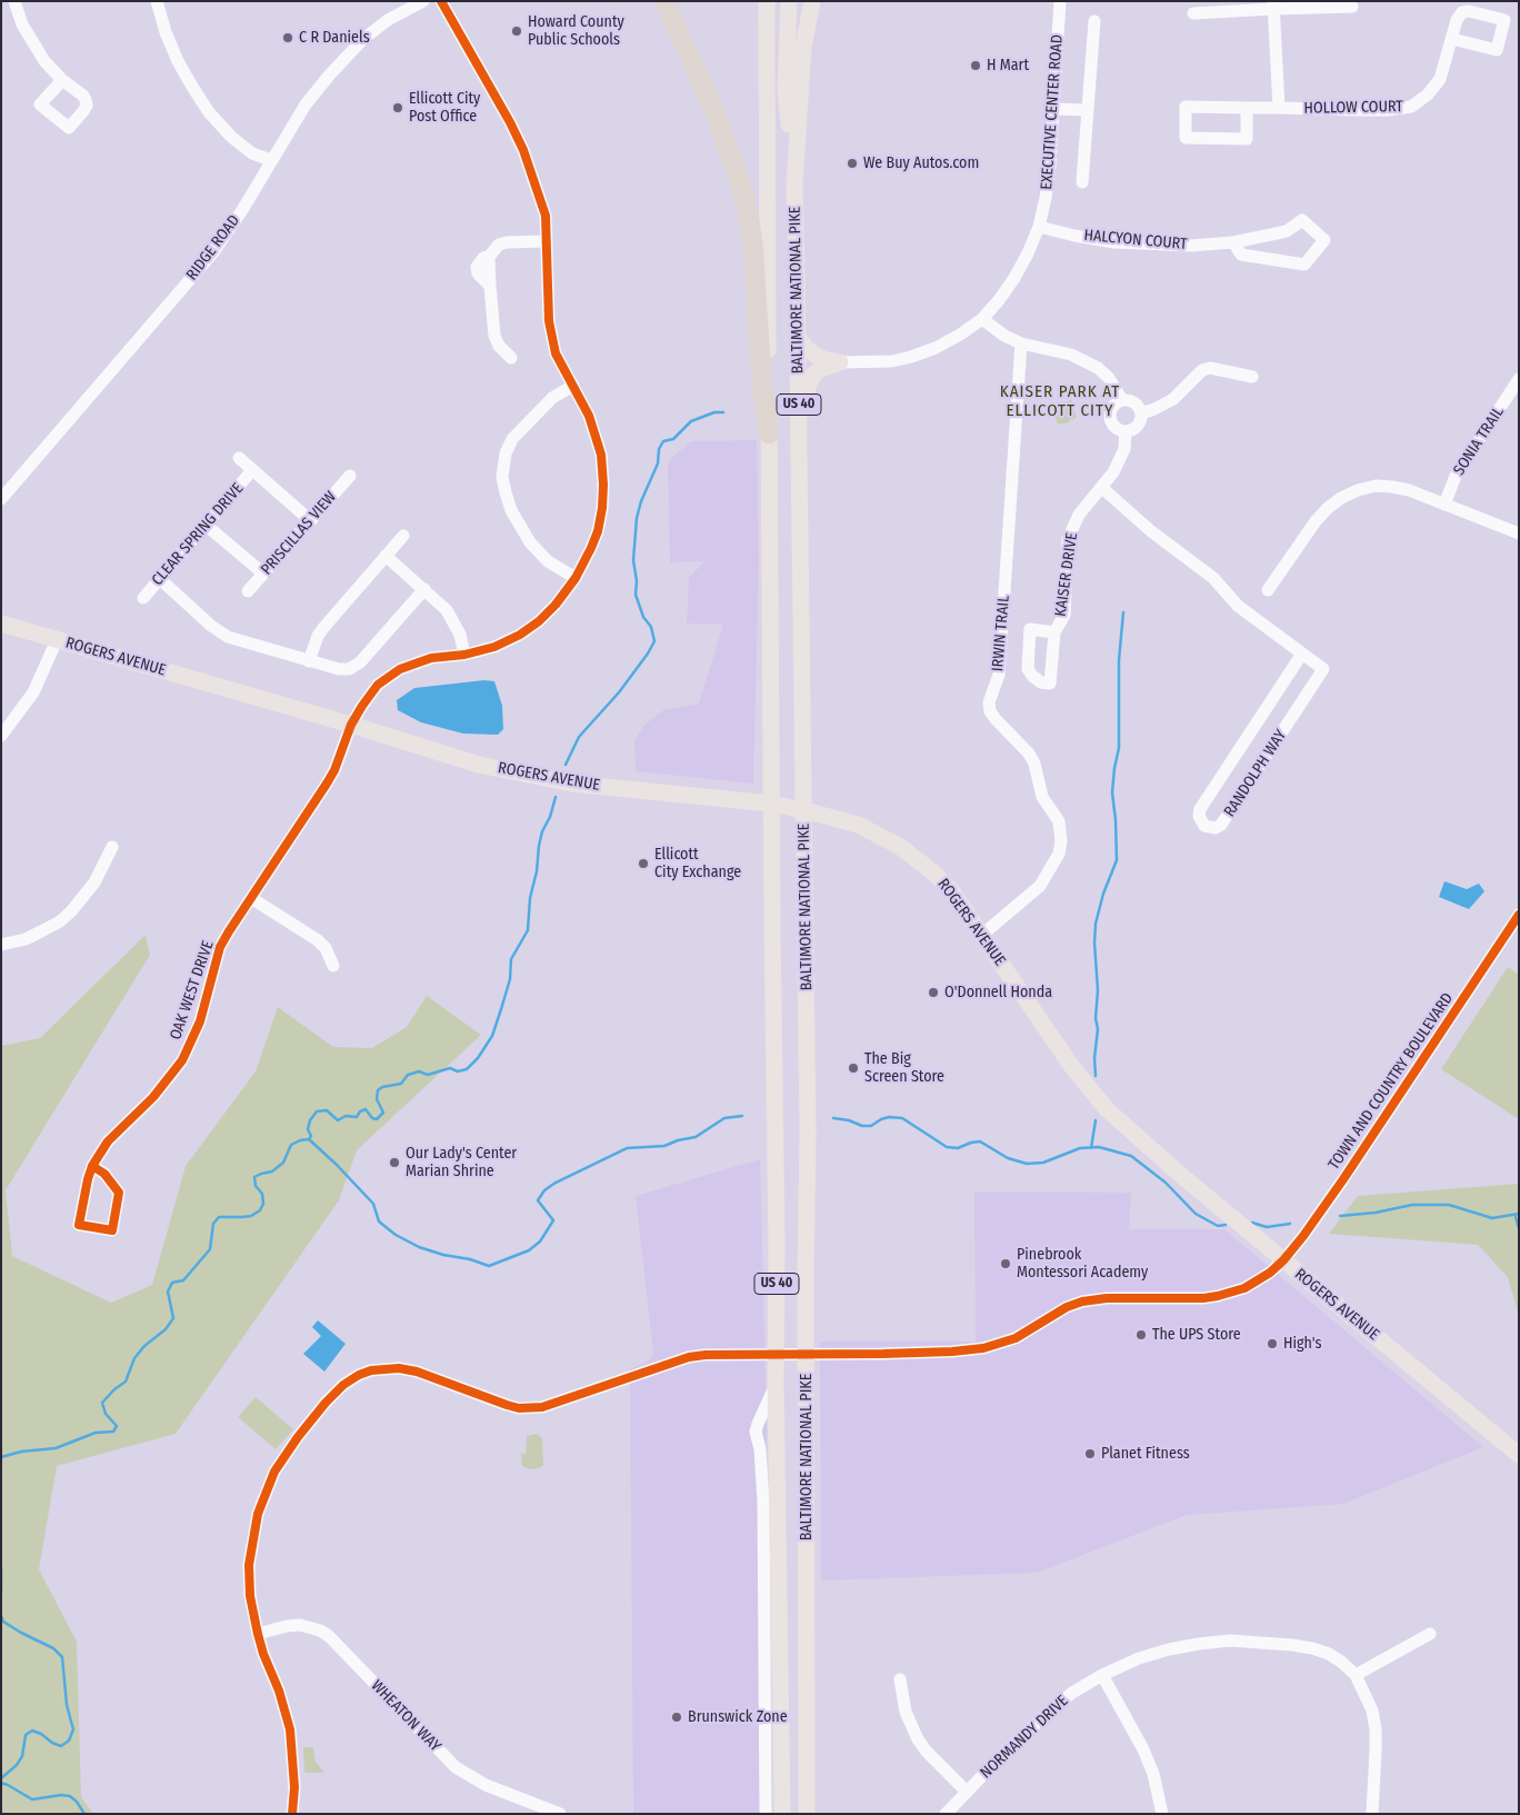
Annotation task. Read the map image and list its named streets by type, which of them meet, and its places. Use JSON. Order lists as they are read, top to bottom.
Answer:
{
  "streets": {
    "main road": ["BALTIMORE NATIONAL PIKE", "US 40", "ROGERS AVENUE"],
    "street": [
      "HOLLOW COURT",
      "EXECUTIVE CENTER ROAD",
      "HALCYON COURT",
      "RIDGE ROAD",
      "SONIA TRAIL",
      "PRISCILLAS VIEW",
      "CLEAR SPRING DRIVE",
      "KAISER DRIVE",
      "IRWIN TRAIL",
      "RANDOLPH WAY",
      "OAK WEST DRIVE",
      "TOWN AND COUNTRY BOULEVARD",
      "WHEATON WAY",
      "NORMANDY DRIVE"
    ]
  },
  "crossings": [
    ["EXECUTIVE CENTER ROAD", "HALCYON COURT"],
    ["BALTIMORE NATIONAL PIKE", "ROGERS AVENUE"],
    ["BALTIMORE NATIONAL PIKE", "TOWN AND COUNTRY BOULEVARD"],
    ["KAISER DRIVE", "RANDOLPH WAY"],
    ["IRWIN TRAIL", "ROGERS AVENUE"],
    ["ROGERS AVENUE", "OAK WEST DRIVE"],
    ["ROGERS AVENUE", "TOWN AND COUNTRY BOULEVARD"],
    ["TOWN AND COUNTRY BOULEVARD", "WHEATON WAY"]
  ],
  "districts": ["KAISER PARK AT ELLICOTT CITY"],
  "places": [
    "Howard County Public Schools",
    "C R Daniels",
    "H Mart",
    "Ellicott City Post Office",
    "We Buy Autos.com",
    "Ellicott City Exchange",
    "O'Donnell Honda",
    "The Big Screen Store",
    "Our Lady's Center Marian Shrine",
    "Pinebrook Montessori Academy",
    "The UPS Store",
    "High's",
    "Planet Fitness",
    "Brunswick Zone"
  ]
}
